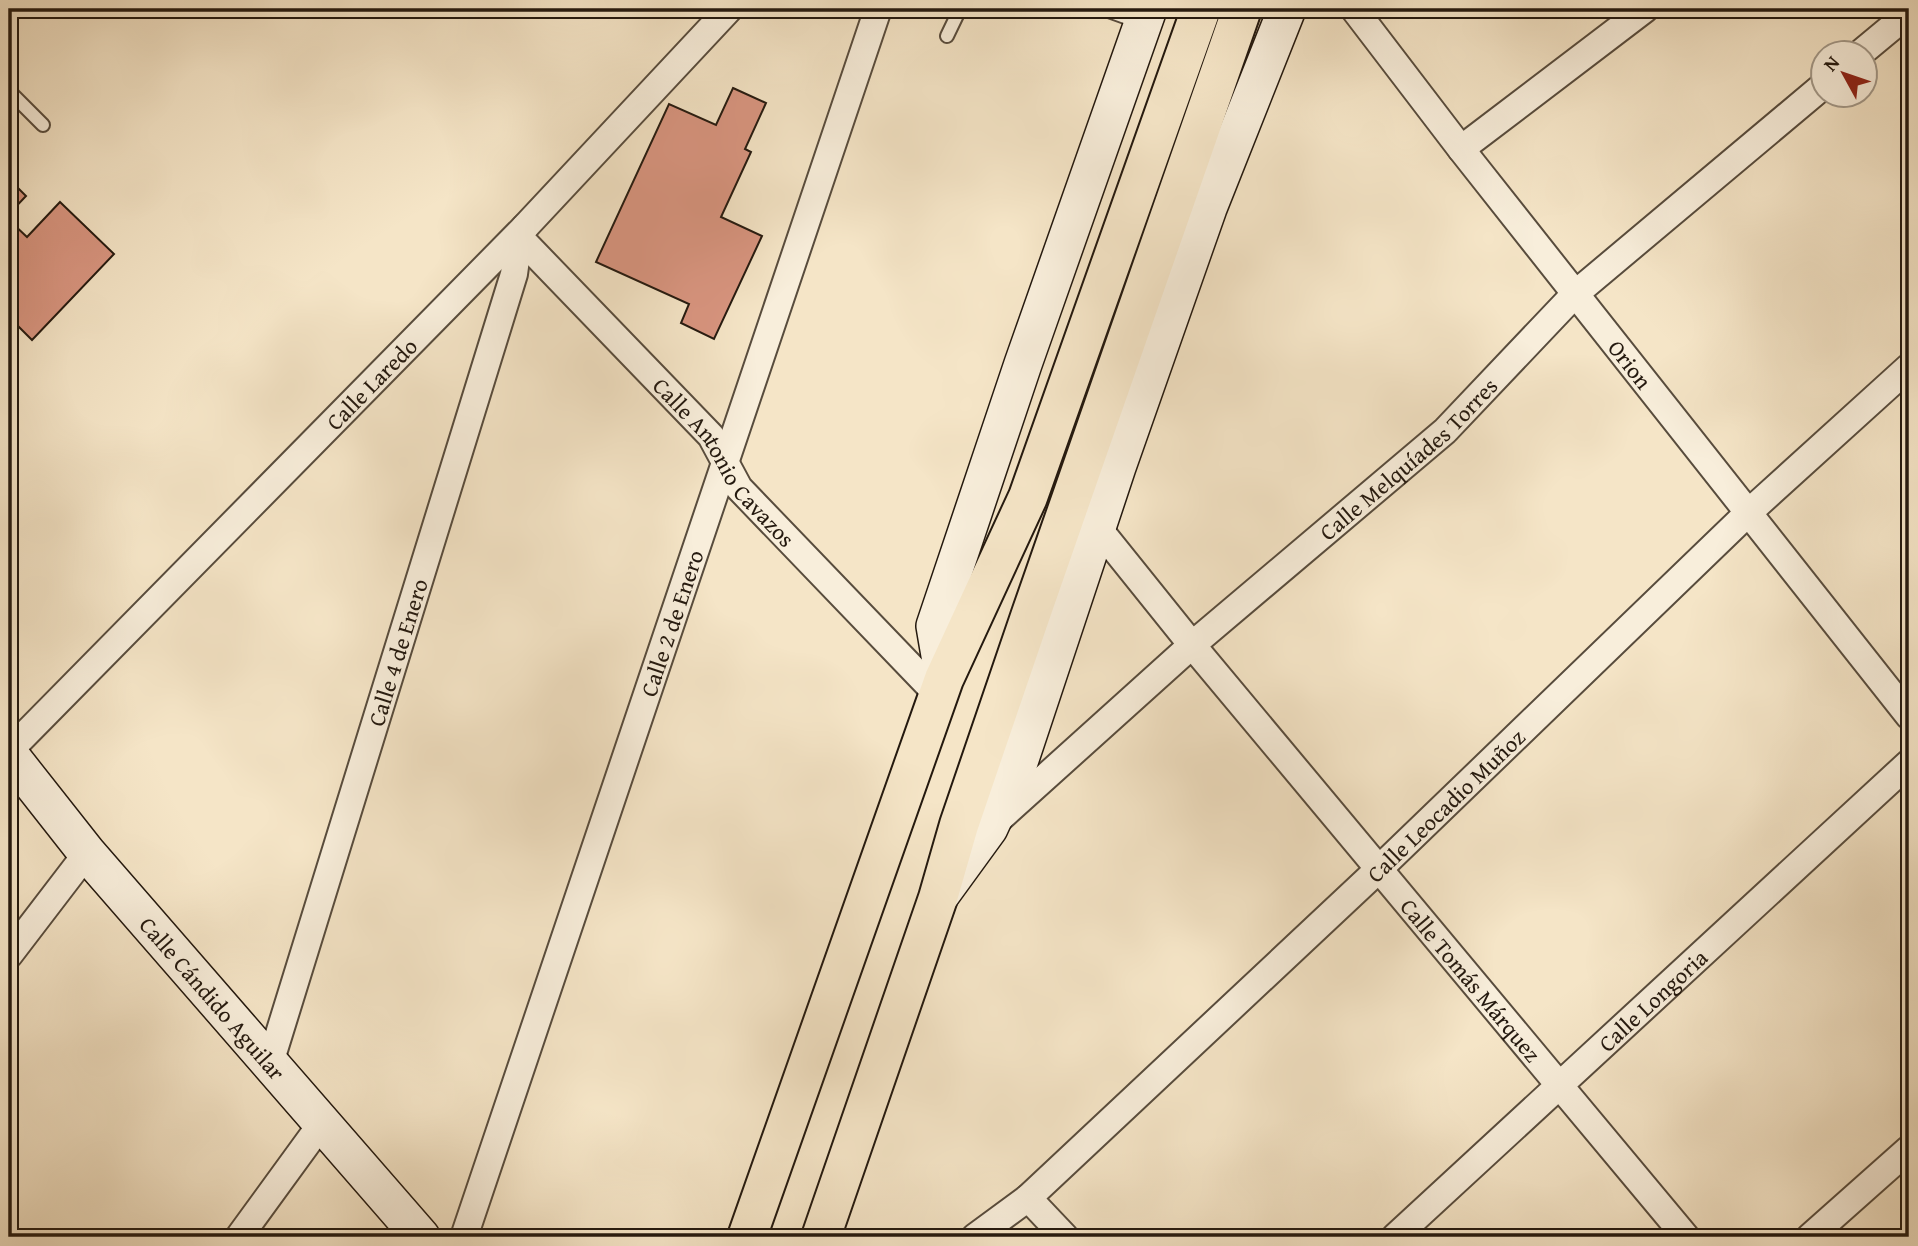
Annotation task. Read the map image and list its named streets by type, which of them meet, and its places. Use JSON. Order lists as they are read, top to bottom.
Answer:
{
  "streets": {
    "street": [
      "Orion",
      "Calle Laredo",
      "Calle Melquíades Torres",
      "Calle Antonio Cavazos",
      "Calle 2 de Enero",
      "Calle 4 de Enero",
      "Calle Leocadio Muñoz",
      "Calle Tomás Márquez",
      "Calle Cándido Aguilar",
      "Calle Longoria"
    ]
  },
  "crossings": [
    ["Orion", "Calle Melquíades Torres"],
    ["Orion", "Calle Leocadio Muñoz"],
    ["Calle Laredo", "Calle Antonio Cavazos"],
    ["Calle Laredo", "Calle 4 de Enero"],
    ["Calle Laredo", "Calle Cándido Aguilar"],
    ["Calle Melquíades Torres", "Calle Tomás Márquez"],
    ["Calle Antonio Cavazos", "Calle 2 de Enero"],
    ["Calle Antonio Cavazos", "Calle 4 de Enero"],
    ["Calle 4 de Enero", "Calle Cándido Aguilar"],
    ["Calle Leocadio Muñoz", "Calle Tomás Márquez"],
    ["Calle Tomás Márquez", "Calle Longoria"]
  ],
  "north": "top left"
}
